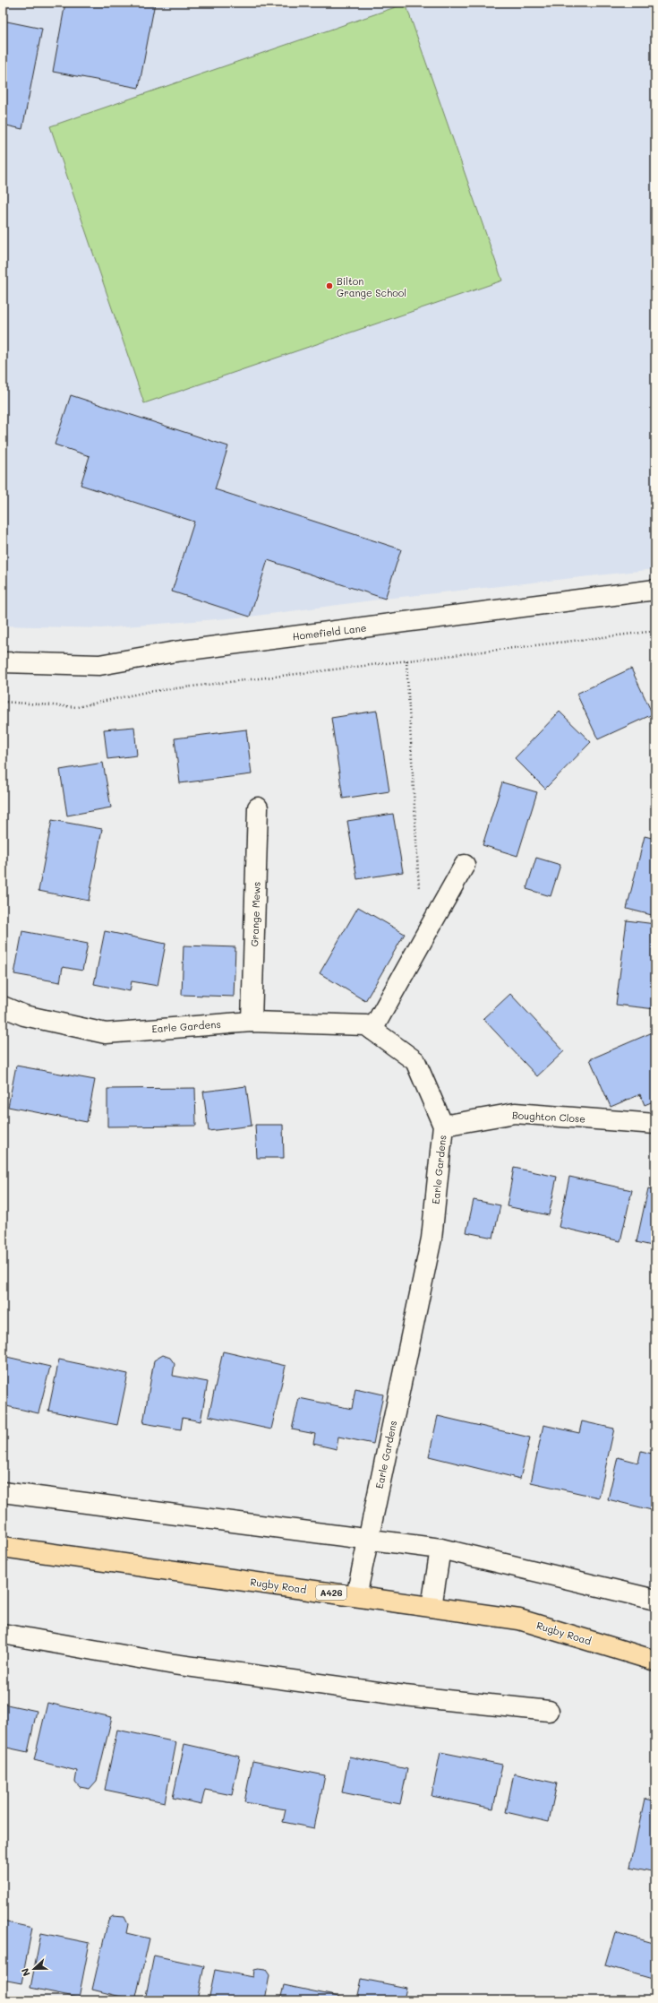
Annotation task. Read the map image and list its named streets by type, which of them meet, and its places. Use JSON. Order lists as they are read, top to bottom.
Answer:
{
  "streets": {
    "main road": ["Rugby Road", "A426"],
    "street": [
      "Homefield Lane",
      "Grange Mews",
      "Earle Gardens",
      "Boughton Close"
    ]
  },
  "crossings": [
    ["Grange Mews", "Earle Gardens"],
    ["Earle Gardens", "Boughton Close"],
    ["Earle Gardens", "Rugby Road"]
  ],
  "places": ["Bilton Grange School"],
  "north": "left"
}
